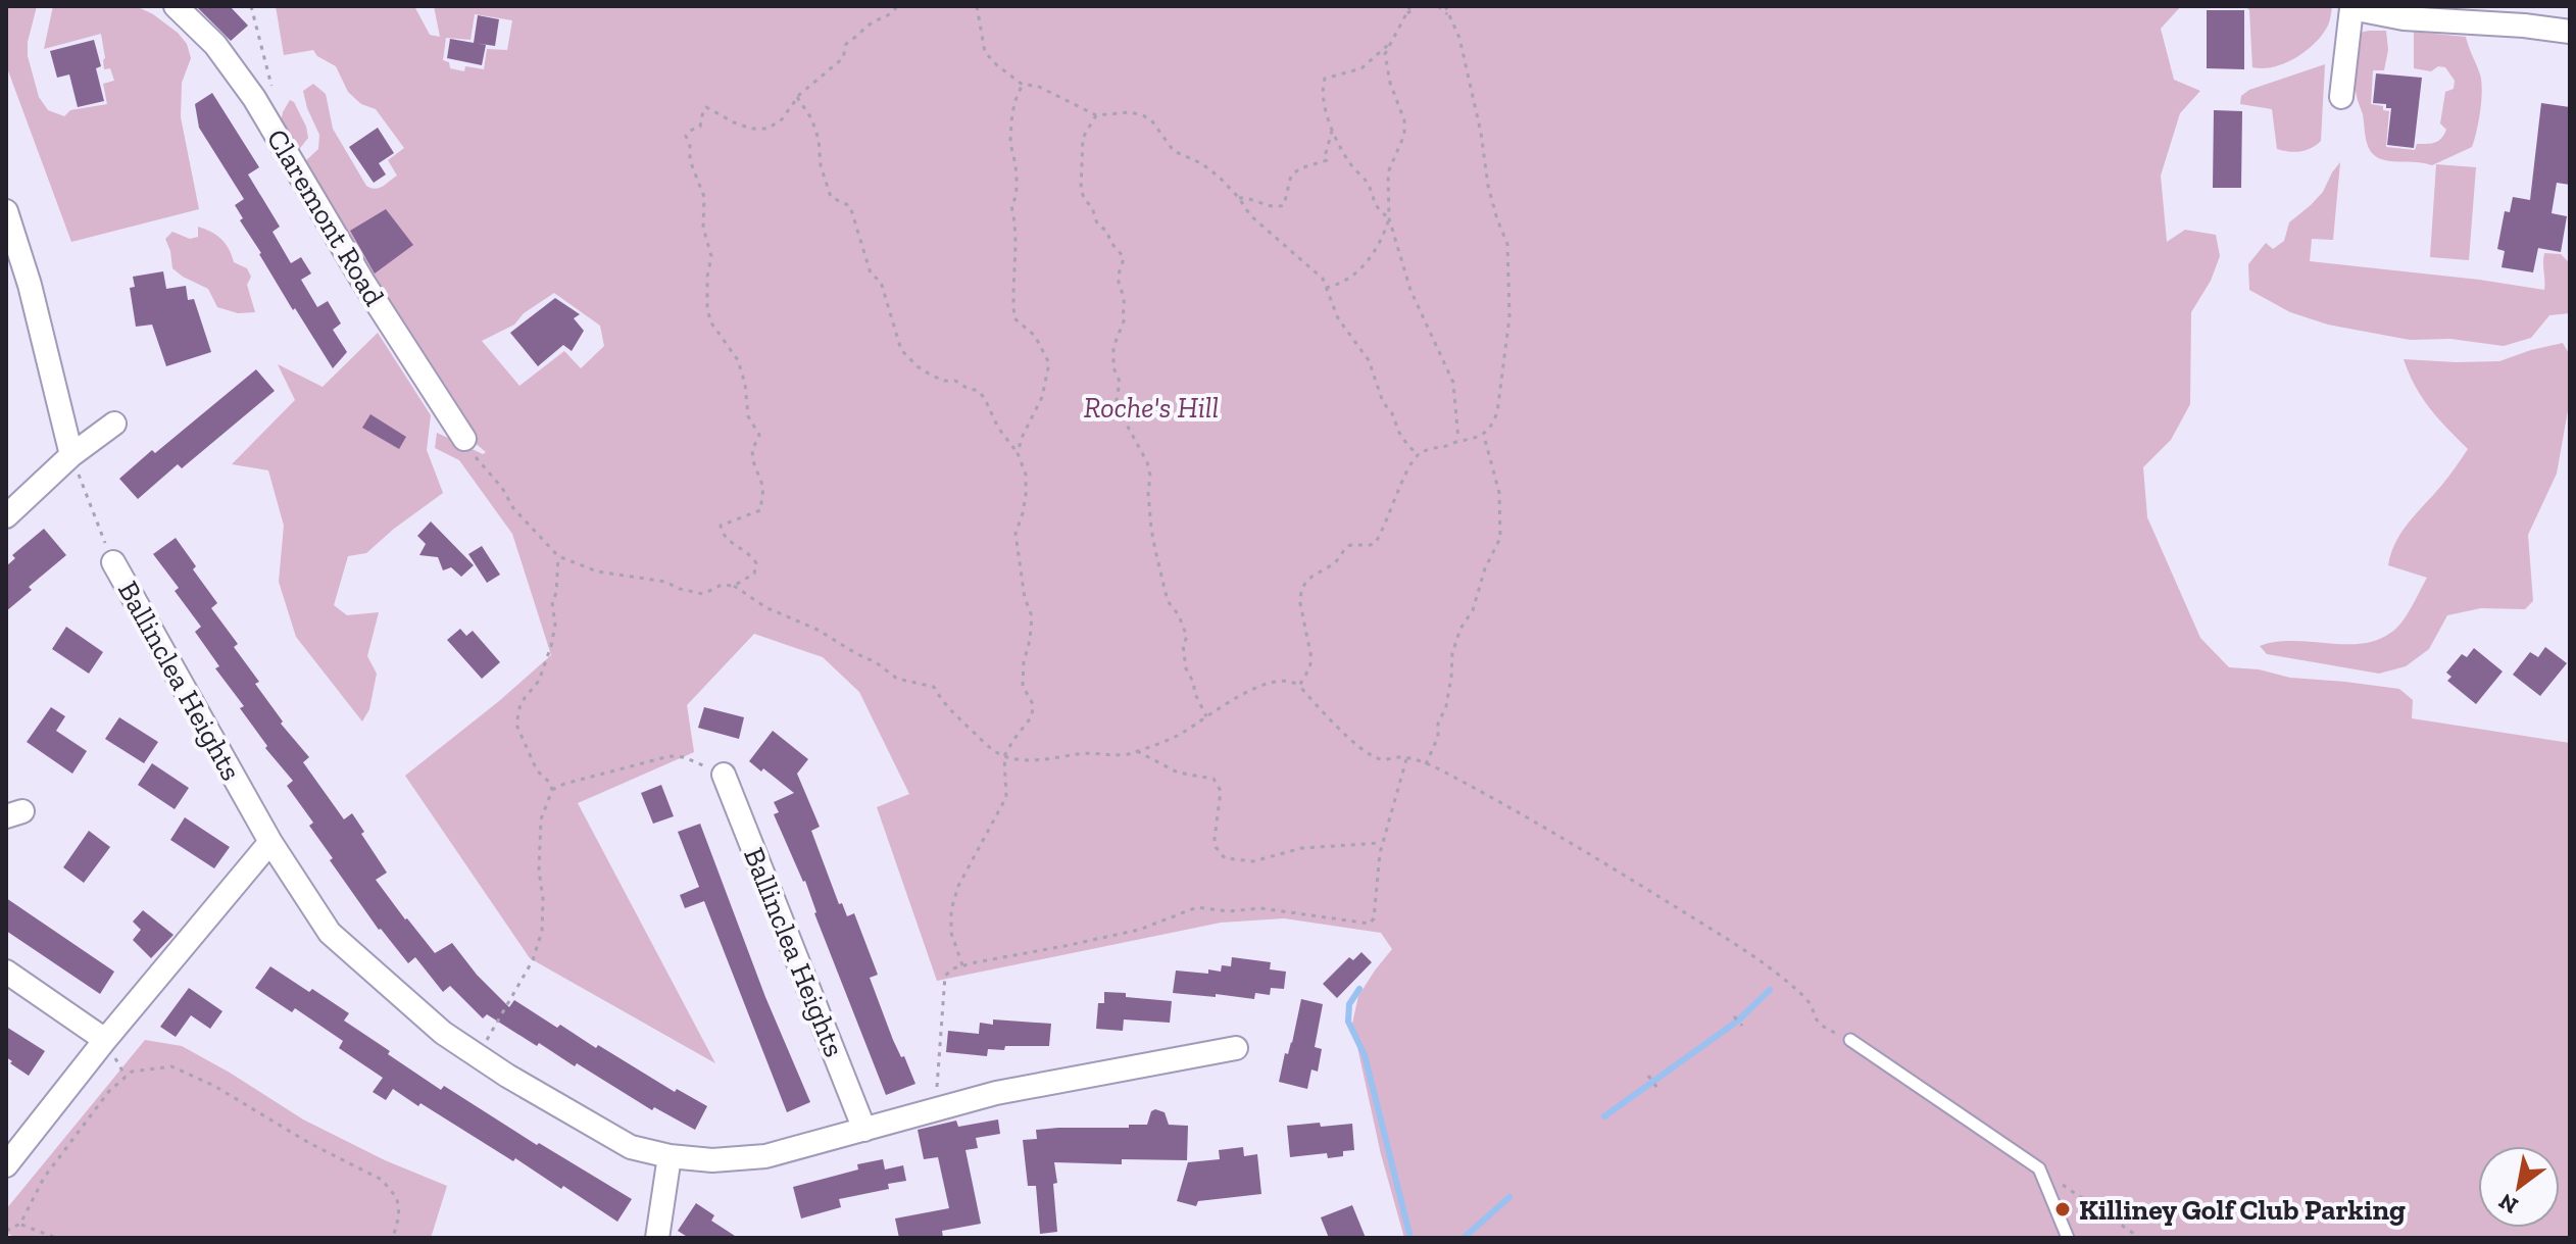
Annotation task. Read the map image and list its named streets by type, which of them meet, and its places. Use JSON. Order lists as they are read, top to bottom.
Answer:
{
  "streets": {
    "street": ["Claremont Road", "Ballinclea Heights"]
  },
  "parks": ["Roche's Hill"],
  "places": ["Killiney Golf Club Parking"],
  "north": "bottom left"
}
